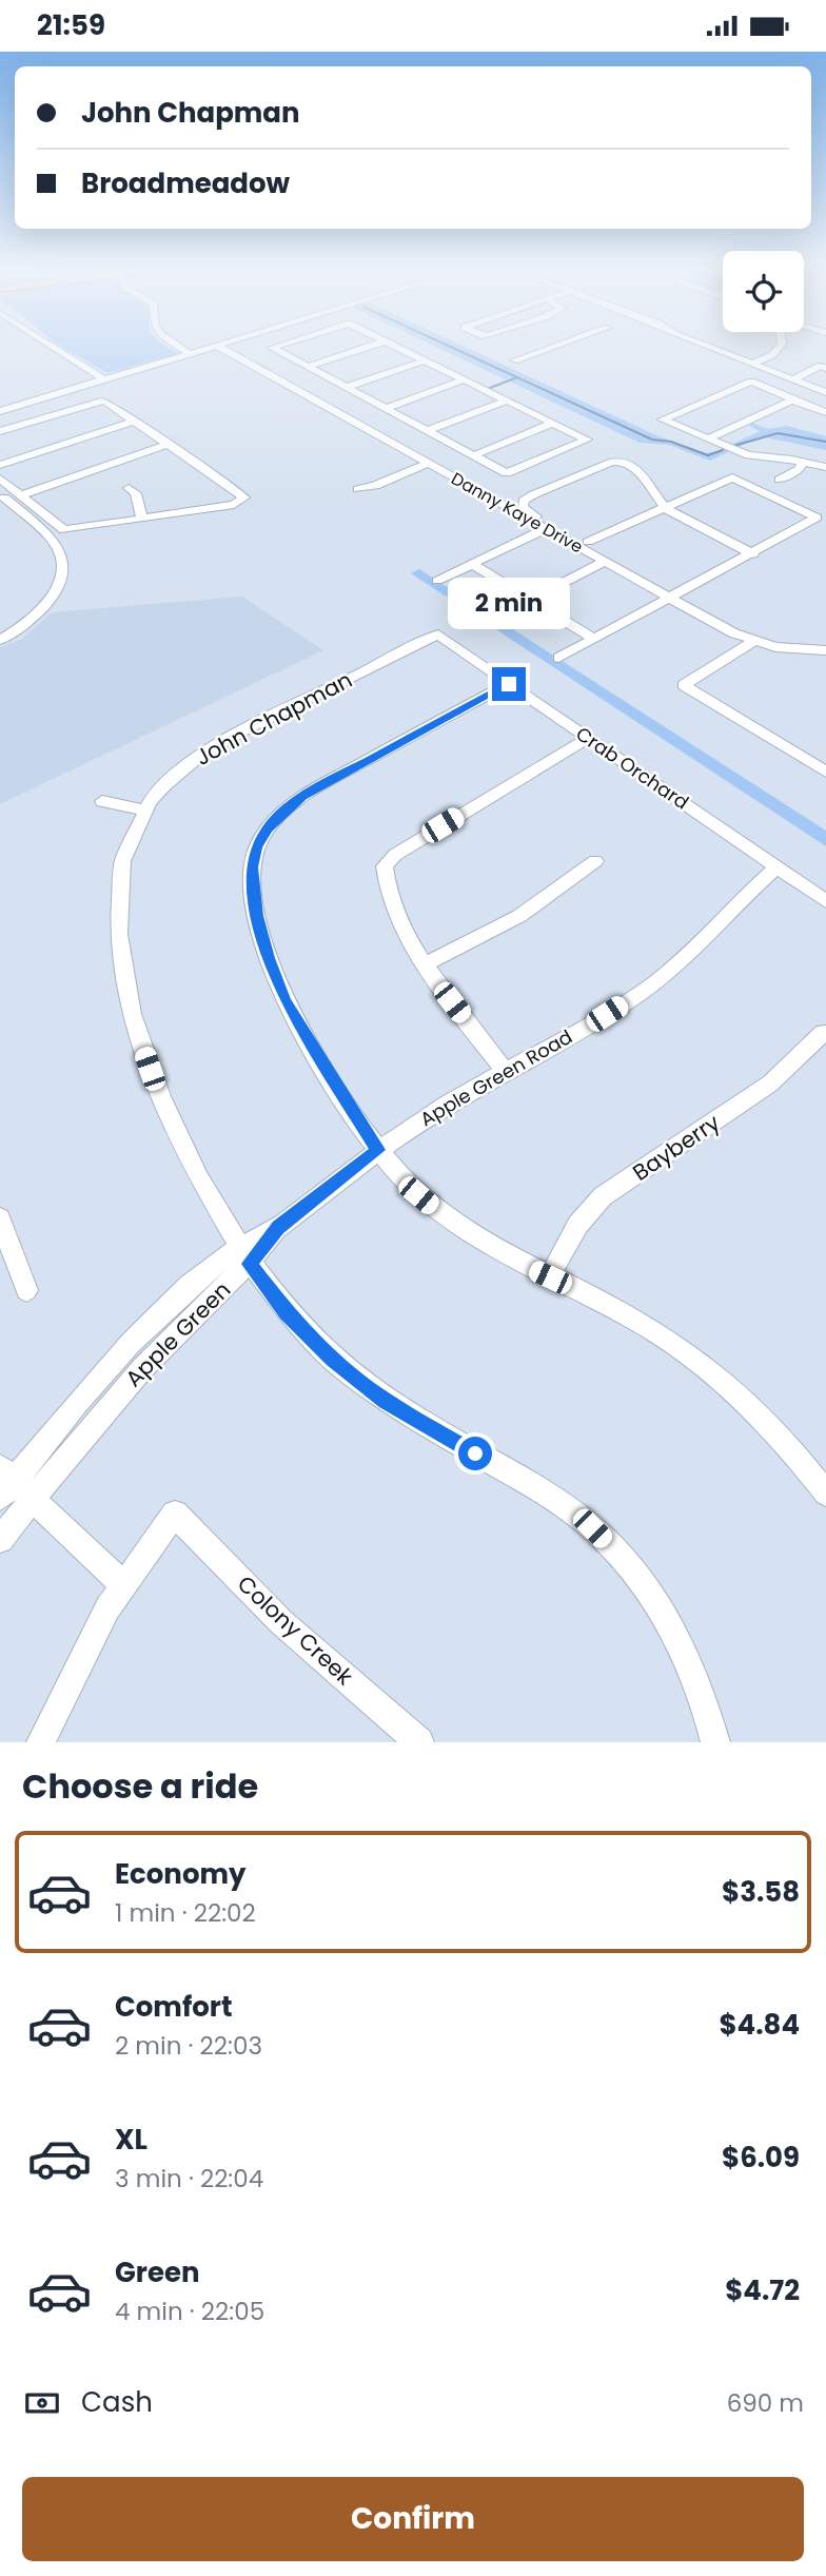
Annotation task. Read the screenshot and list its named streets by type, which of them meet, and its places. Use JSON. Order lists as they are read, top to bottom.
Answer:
{
  "streets": {
    "street": [
      "Danny Kaye Drive",
      "John Chapman",
      "Crab Orchard",
      "Apple Green Road",
      "Bayberry",
      "Apple Green",
      "Colony Creek"
    ]
  },
  "crossings": [
    ["John Chapman", "Crab Orchard"],
    ["John Chapman", "Apple Green"],
    ["Crab Orchard", "Apple Green Road"],
    ["Apple Green Road", "Apple Green"]
  ],
  "page": {
    "status": "21:59",
    "banner": ["John Chapman", "Broadmeadow"],
    "bubble": "2 min",
    "heading": "Choose a ride",
    "list": [
      {
        "name": "Economy",
        "note": "1 min · 22:02",
        "value": "$3.58"
      },
      {
        "name": "Comfort",
        "note": "2 min · 22:03",
        "value": "$4.84"
      },
      {
        "name": "XL",
        "note": "3 min · 22:04",
        "value": "$6.09"
      },
      {
        "name": "Green",
        "note": "4 min · 22:05",
        "value": "$4.72"
      }
    ],
    "pay": ["Cash", "690 m"],
    "buttons": "Confirm"
  }
}
